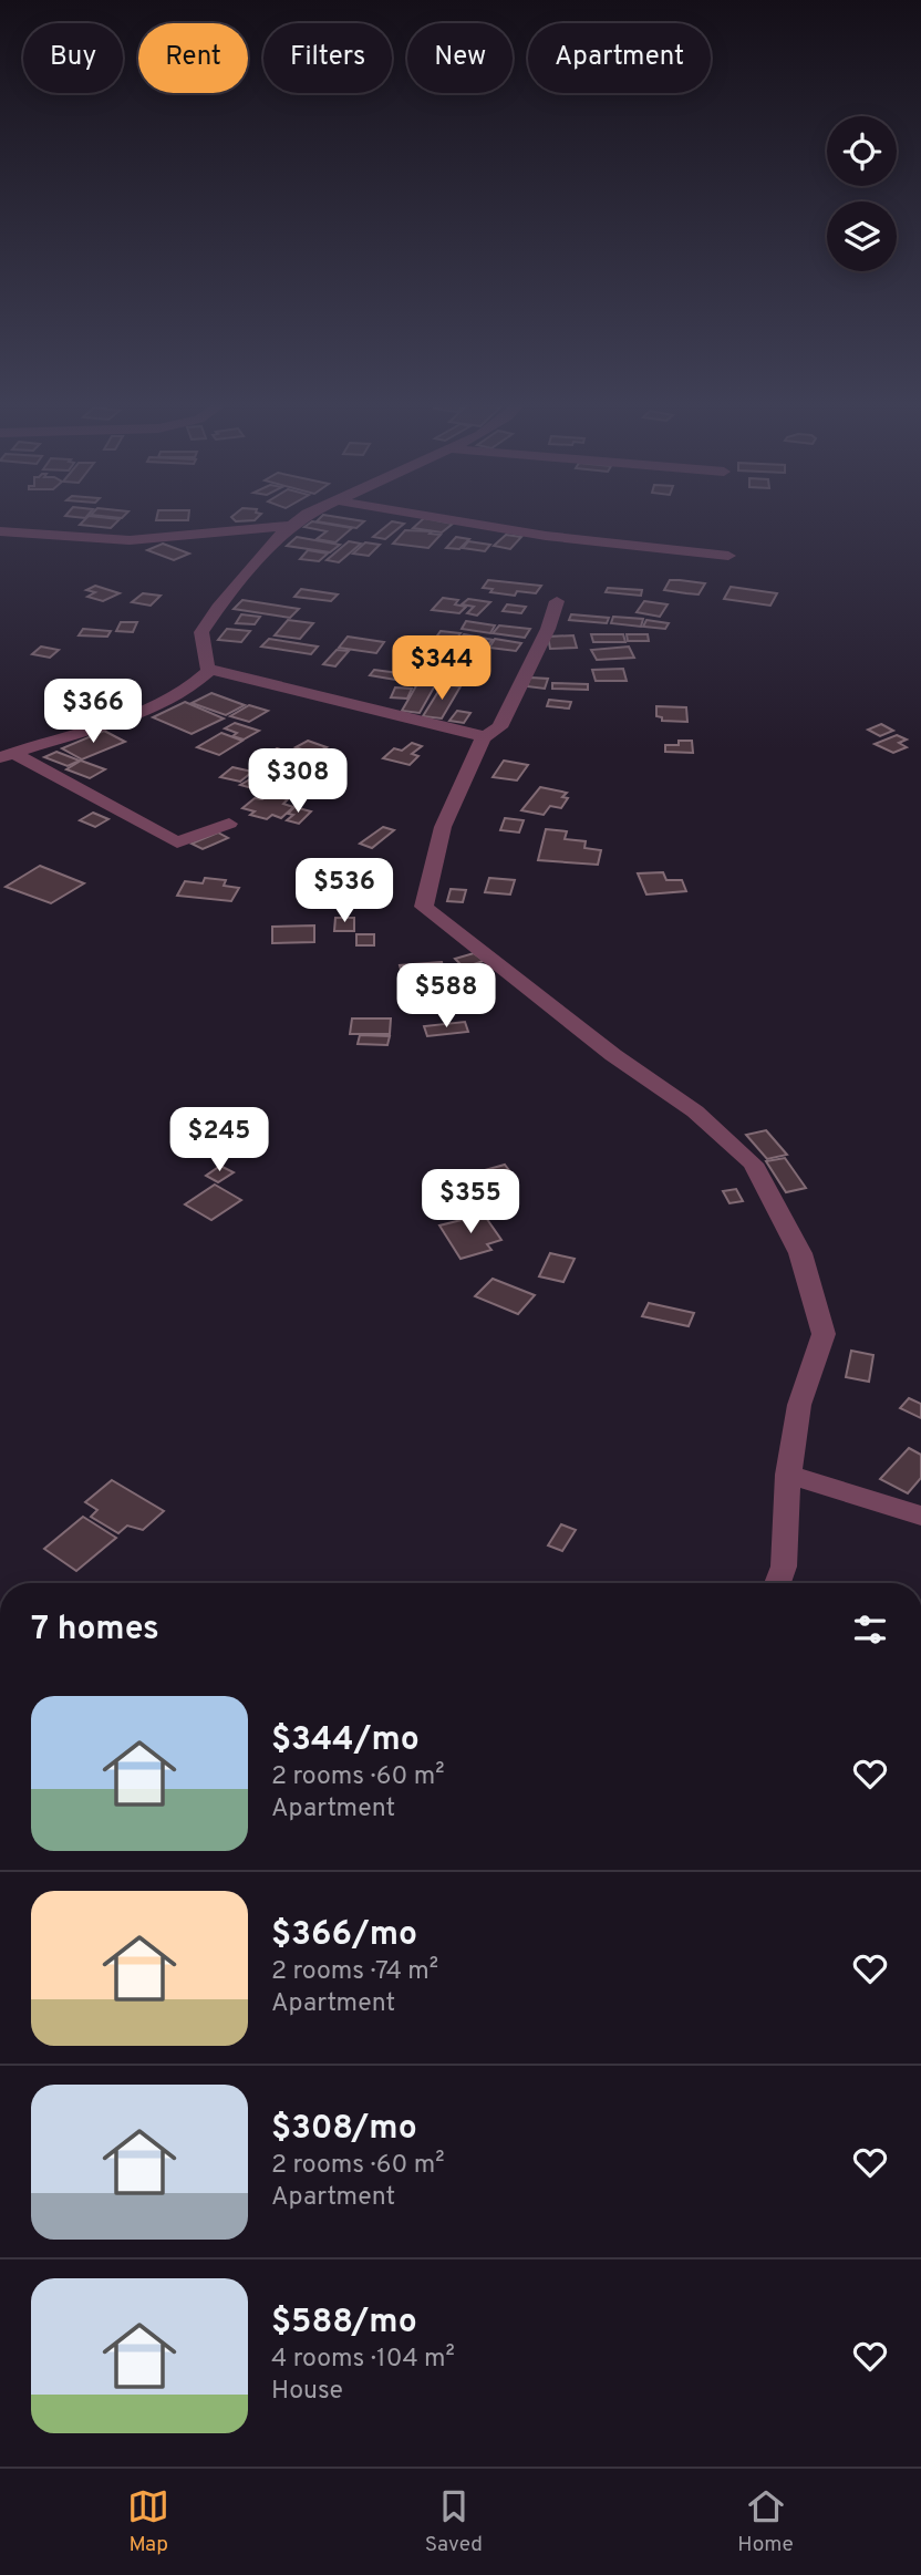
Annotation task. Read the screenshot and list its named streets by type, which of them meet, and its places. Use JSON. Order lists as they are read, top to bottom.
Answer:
{
  "page": {
    "chip": [
      "Buy",
      "Rent",
      "Filters",
      "New",
      "Apartment"
    ],
    "price": [
      "$344",
      "$366",
      "$308",
      "$536",
      "$588",
      "$245",
      "$355"
    ],
    "heading": "7 homes",
    "list": [
      {
        "name": "$344/mo",
        "note": "2 rooms · 60 m² · Apartment"
      },
      {
        "name": "$366/mo",
        "note": "2 rooms · 74 m² · Apartment"
      },
      {
        "name": "$308/mo",
        "note": "2 rooms · 60 m² · Apartment"
      },
      {
        "name": "$588/mo",
        "note": "4 rooms · 104 m² · House"
      }
    ],
    "tabs": ["Map", "Saved", "Home"]
  }
}
